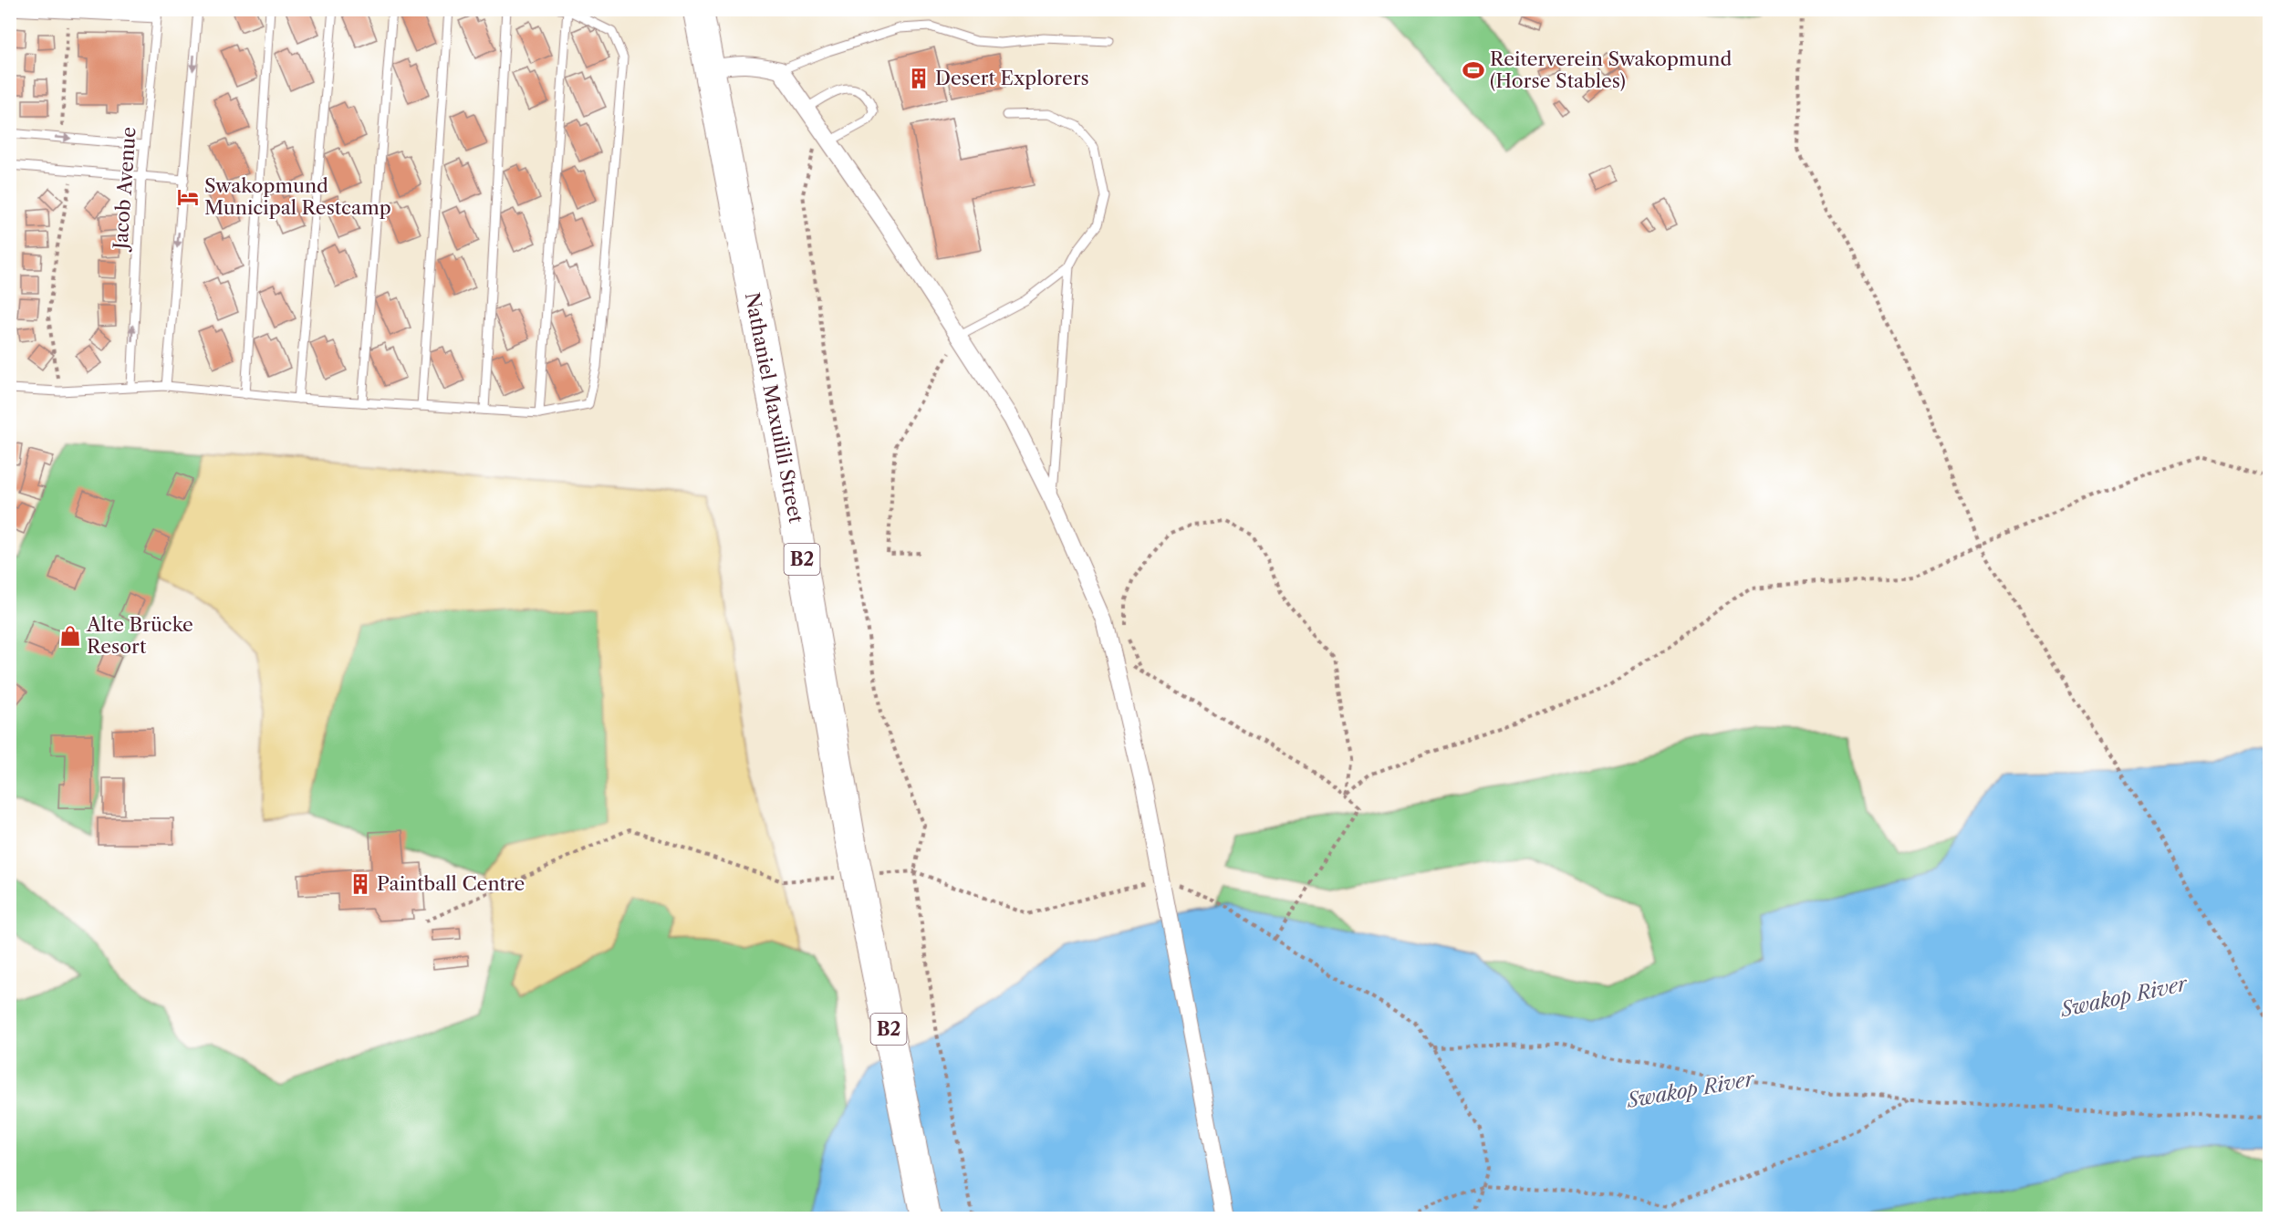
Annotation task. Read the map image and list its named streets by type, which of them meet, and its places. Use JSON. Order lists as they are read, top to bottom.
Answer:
{
  "streets": {
    "highway": ["Nathaniel Maxuilili Street", "B2"],
    "lane": ["Jacob Avenue"]
  },
  "water": ["Swakop River"],
  "places": {
    "sports": ["Reiterverein Swakopmund (Horse Stables)"],
    "building": ["Desert Explorers", "Paintball Centre"],
    "hotel": ["Swakopmund Municipal Restcamp"],
    "shop": ["Alte Brücke Resort"]
  }
}
